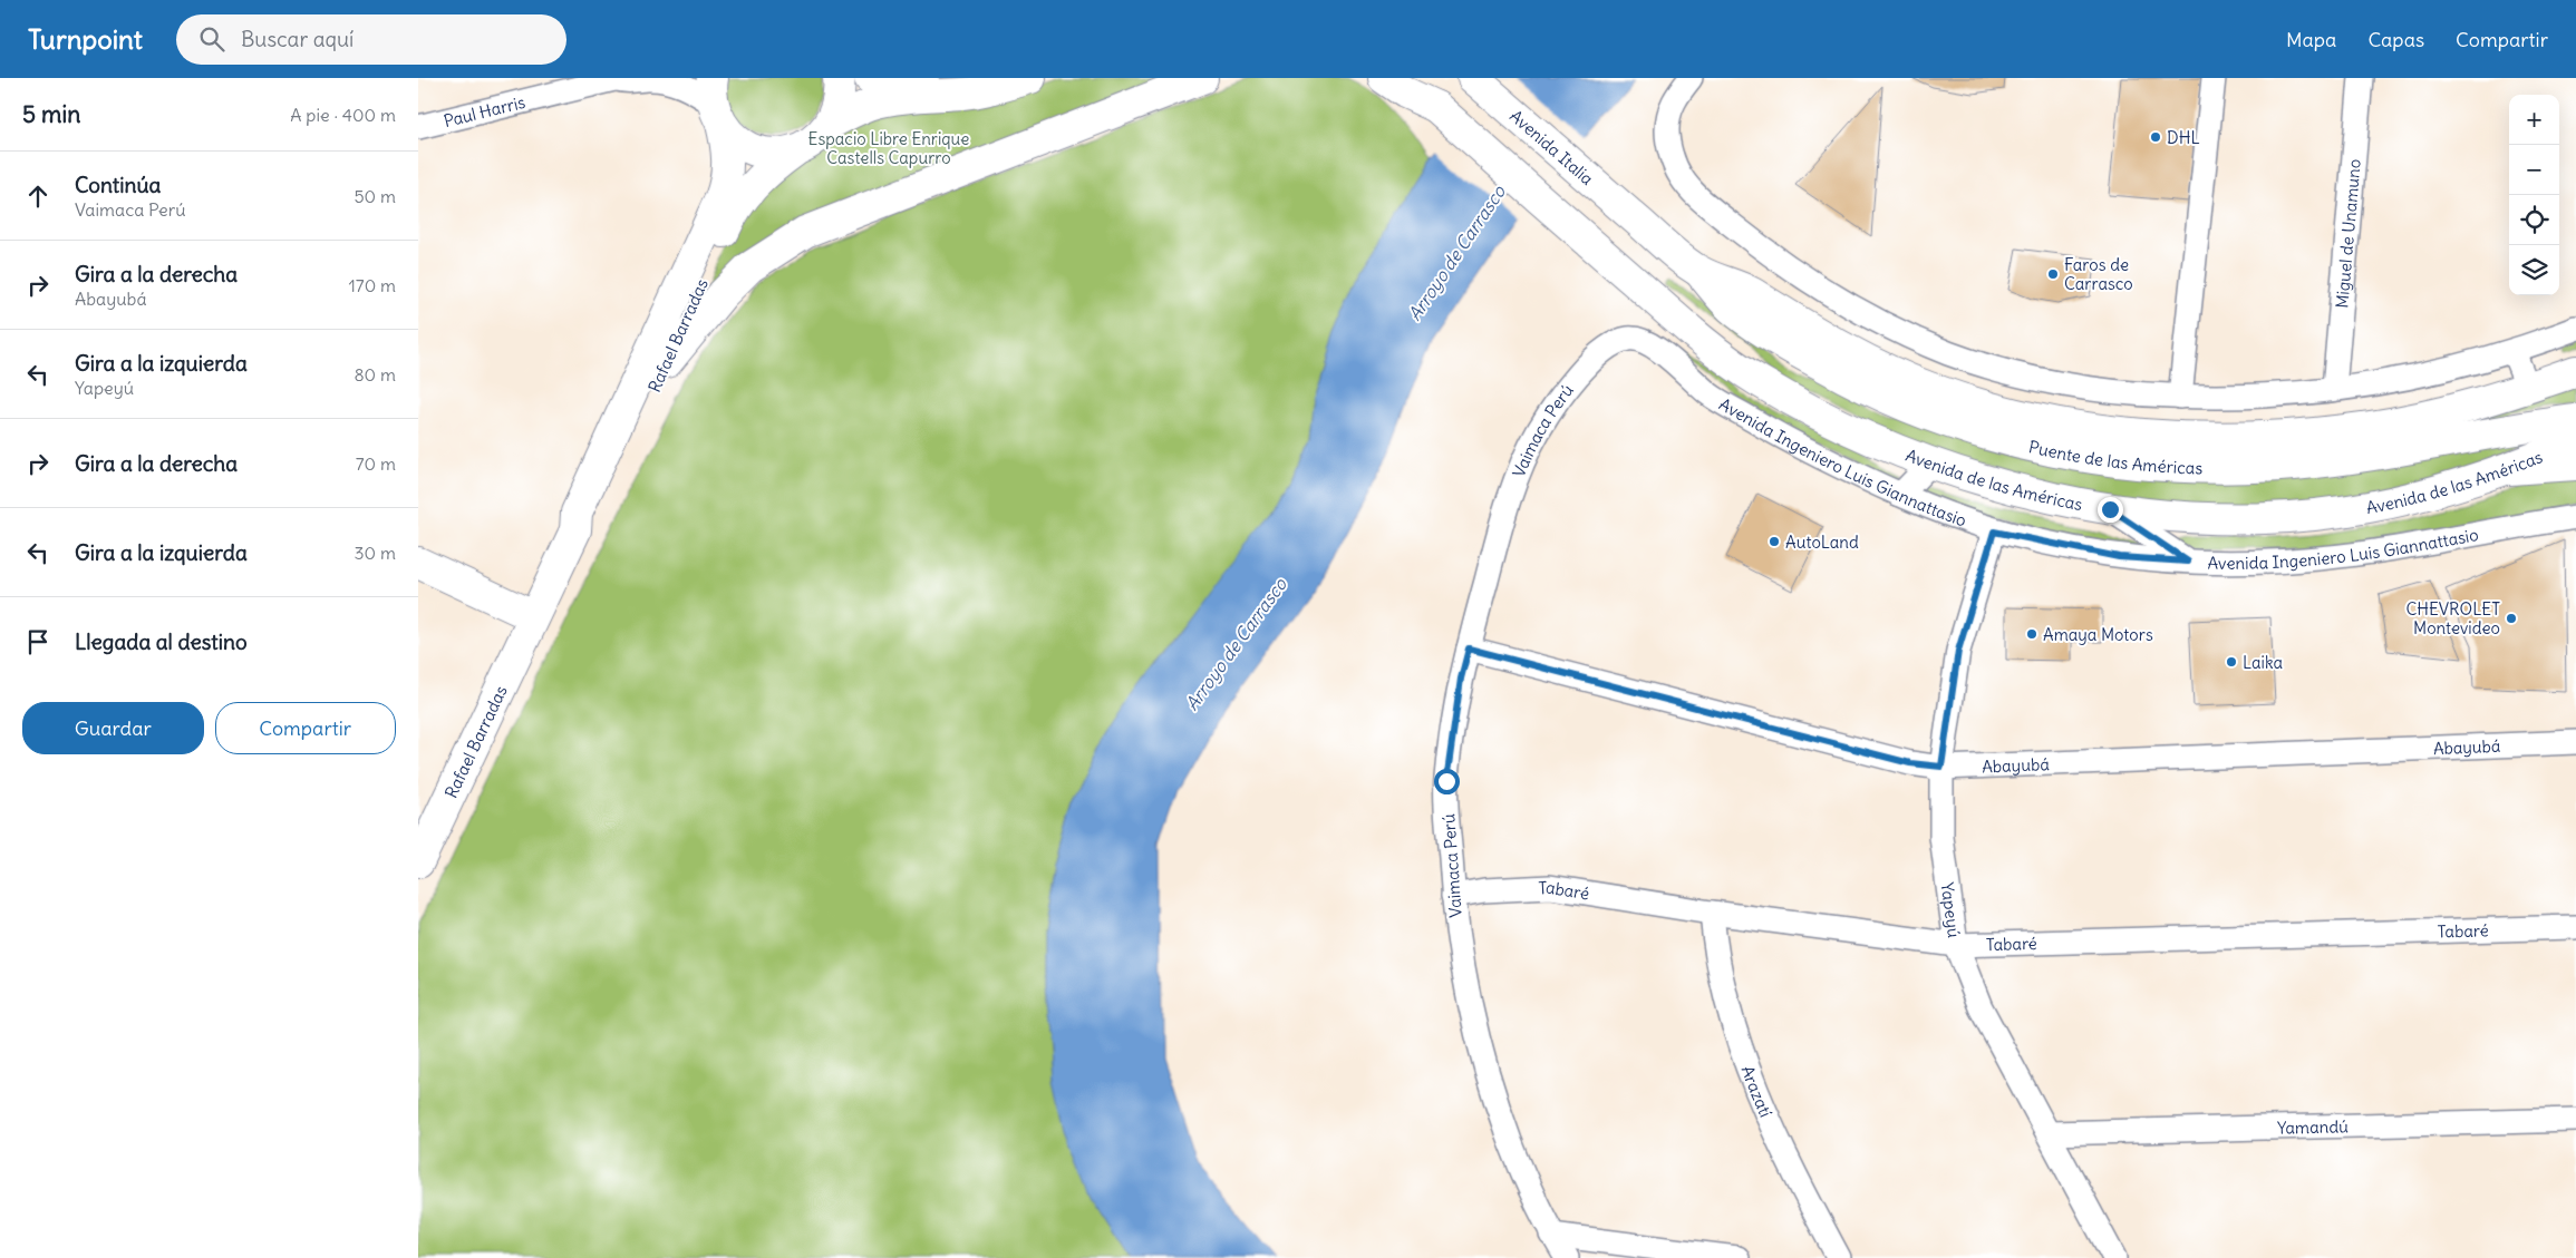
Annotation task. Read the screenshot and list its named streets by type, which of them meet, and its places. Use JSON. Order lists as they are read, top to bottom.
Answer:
{
  "streets": {
    "main road": [
      "Avenida Italia",
      "Rafael Barradas",
      "Puente de las Américas",
      "Avenida de las Américas"
    ],
    "street": [
      "Paul Harris",
      "Miguel de Unamuno",
      "Vaimaca Perú",
      "Avenida Ingeniero Luis Giannattasio",
      "Abayubá",
      "Tabaré",
      "Yapeyú",
      "Arazatí",
      "Yamandú"
    ]
  },
  "crossings": [
    ["Paul Harris", "Rafael Barradas"],
    ["Avenida Italia", "Puente de las Américas"],
    ["Vaimaca Perú", "Avenida Ingeniero Luis Giannattasio"],
    ["Vaimaca Perú", "Abayubá"],
    ["Vaimaca Perú", "Tabaré"],
    ["Avenida Ingeniero Luis Giannattasio", "Yapeyú"],
    ["Abayubá", "Yapeyú"],
    ["Tabaré", "Yapeyú"],
    ["Tabaré", "Arazatí"],
    ["Yapeyú", "Yamandú"]
  ],
  "water": ["Arroyo de Carrasco"],
  "parks": ["Espacio Libre Enrique Castells Capurro"],
  "places": [
    "DHL",
    "Faros de Carrasco",
    "AutoLand",
    "CHEVROLET Montevideo",
    "Amaya Motors",
    "Laika"
  ],
  "page": {
    "header": "Turnpoint",
    "search": "Buscar aquí",
    "nav": ["Mapa", "Capas", "Compartir"],
    "heading": ["5 min", "A pie · 400 m"],
    "map_buttons": ["+", "−"],
    "list": [
      ["Continúa", "Vaimaca Perú", "50 m"],
      ["Gira a la derecha", "Abayubá", "170 m"],
      ["Gira a la izquierda", "Yapeyú", "80 m"],
      ["Gira a la derecha", "70 m"],
      ["Gira a la izquierda", "30 m"],
      "Llegada al destino"
    ],
    "buttons": ["Guardar", "Compartir"]
  }
}
